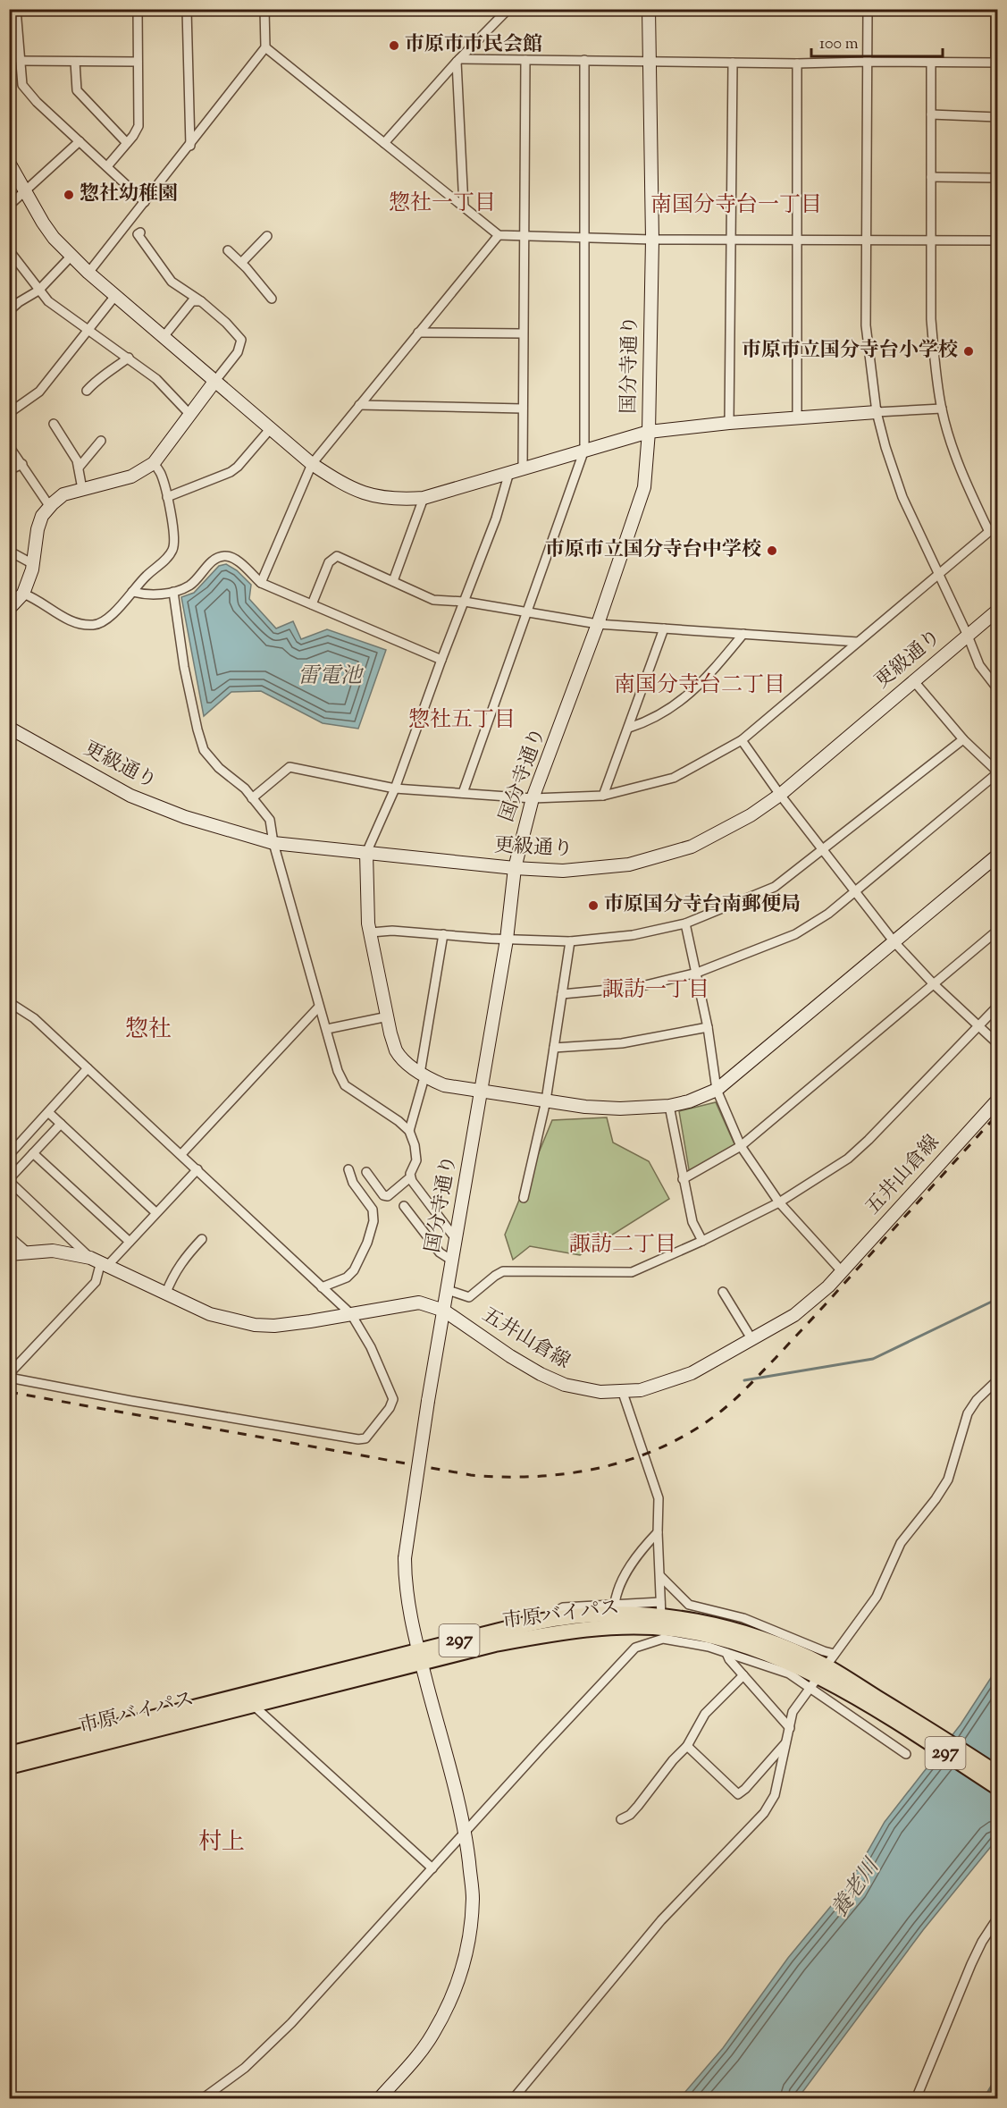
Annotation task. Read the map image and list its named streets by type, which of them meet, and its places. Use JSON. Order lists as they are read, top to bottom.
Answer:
{
  "streets": {
    "highway": ["市原バイパス", "297"],
    "street": ["国分寺通り", "更級通り", "五井山倉線"]
  },
  "crossings": [
    ["国分寺通り", "更級通り"],
    ["国分寺通り", "五井山倉線"],
    ["国分寺通り", "市原バイパス"]
  ],
  "districts": [
    "惣社一丁目",
    "南国分寺台一丁目",
    "南国分寺台二丁目",
    "惣社五丁目",
    "諏訪一丁目",
    "惣社",
    "諏訪二丁目",
    "村上"
  ],
  "water": ["雷電池", "養老川"],
  "places": [
    "市原市市民会館",
    "惣社幼稚園",
    "市原市立国分寺台小学校",
    "市原市立国分寺台中学校",
    "市原国分寺台南郵便局"
  ],
  "scale_bar": "100 m"
}
